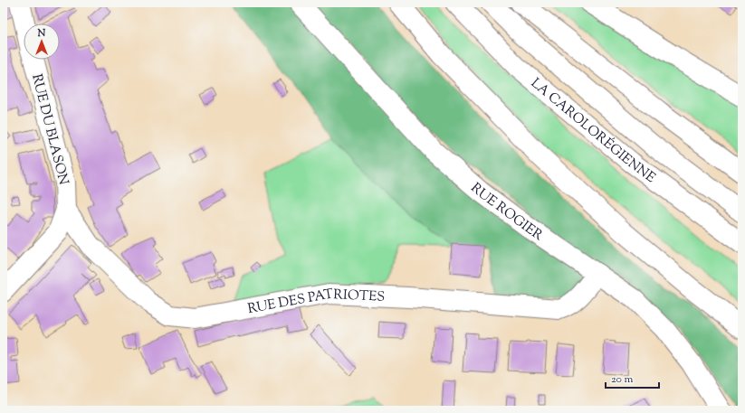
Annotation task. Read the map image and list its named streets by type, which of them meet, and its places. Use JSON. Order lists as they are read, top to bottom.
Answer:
{
  "streets": {
    "main road": [
      "RUE DU BLASON",
      "LA CAROLORÉGIENNE",
      "RUE ROGIER",
      "RUE DES PATRIOTES"
    ]
  },
  "crossings": [
    ["RUE DU BLASON", "RUE DES PATRIOTES"],
    ["RUE ROGIER", "RUE DES PATRIOTES"]
  ],
  "scale_bar": "20 m",
  "north": "top"
}
